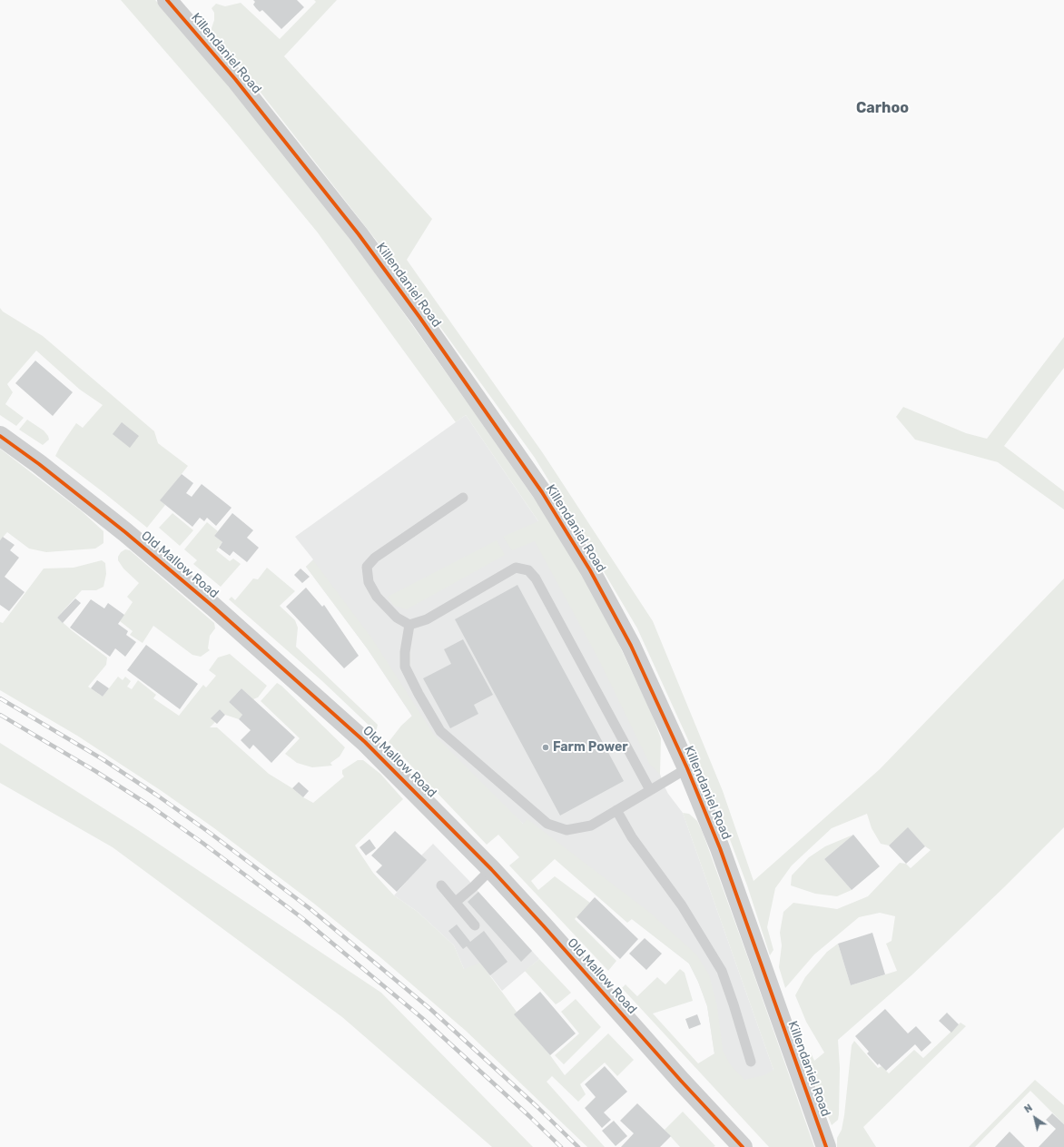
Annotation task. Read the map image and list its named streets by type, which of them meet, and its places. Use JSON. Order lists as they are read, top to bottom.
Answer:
{
  "streets": {
    "street": ["Killendaniel Road", "Old Mallow Road"]
  },
  "districts": ["Carhoo"],
  "places": ["Farm Power"],
  "north": "top left"
}
